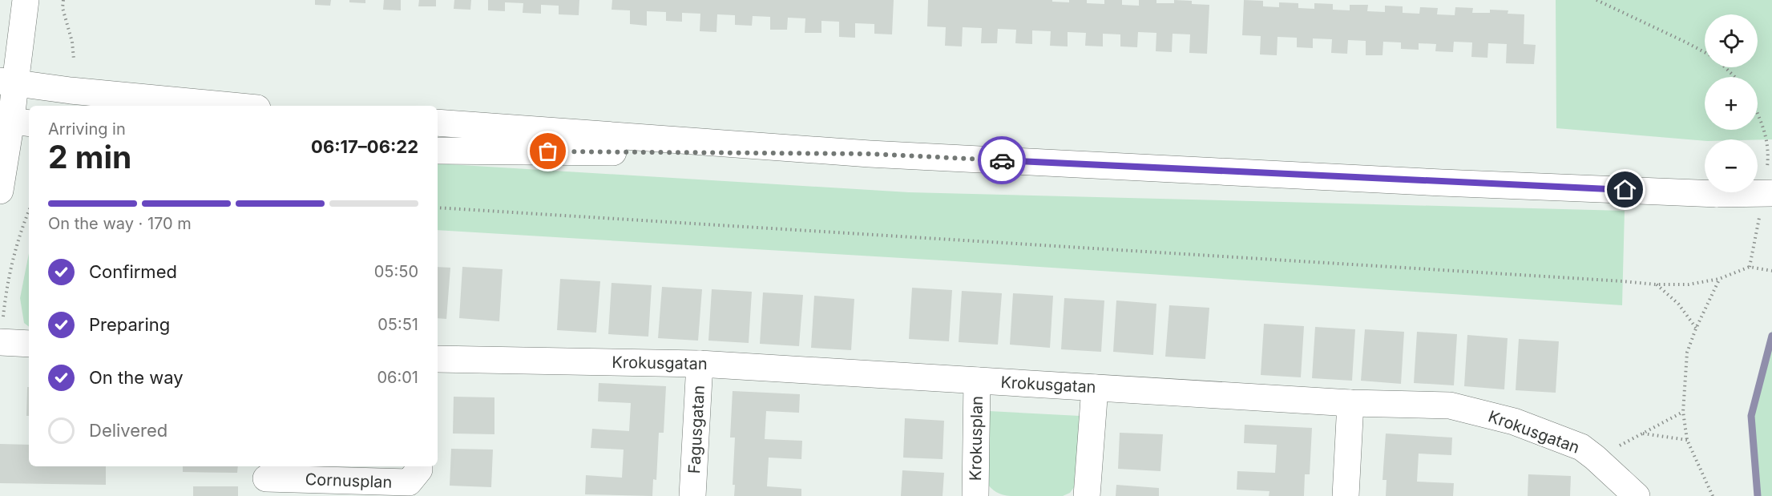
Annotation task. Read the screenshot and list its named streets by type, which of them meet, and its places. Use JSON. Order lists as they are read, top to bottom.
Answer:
{
  "streets": {
    "street": [
      "Krokusgatan",
      "Fagusgatan",
      "Krokusplan",
      "Cornusplan"
    ]
  },
  "crossings": [
    ["Krokusgatan", "Fagusgatan"],
    ["Krokusgatan", "Krokusplan"]
  ],
  "page": {
    "map_buttons": ["+", "−"],
    "heading": ["2 min", "Arriving in", "06:17–06:22"],
    "bar": "On the way · 170 m",
    "list": [
      ["Confirmed", "05:50"],
      ["Preparing", "05:51"],
      ["On the way", "06:01"],
      "Delivered"
    ]
  }
}
